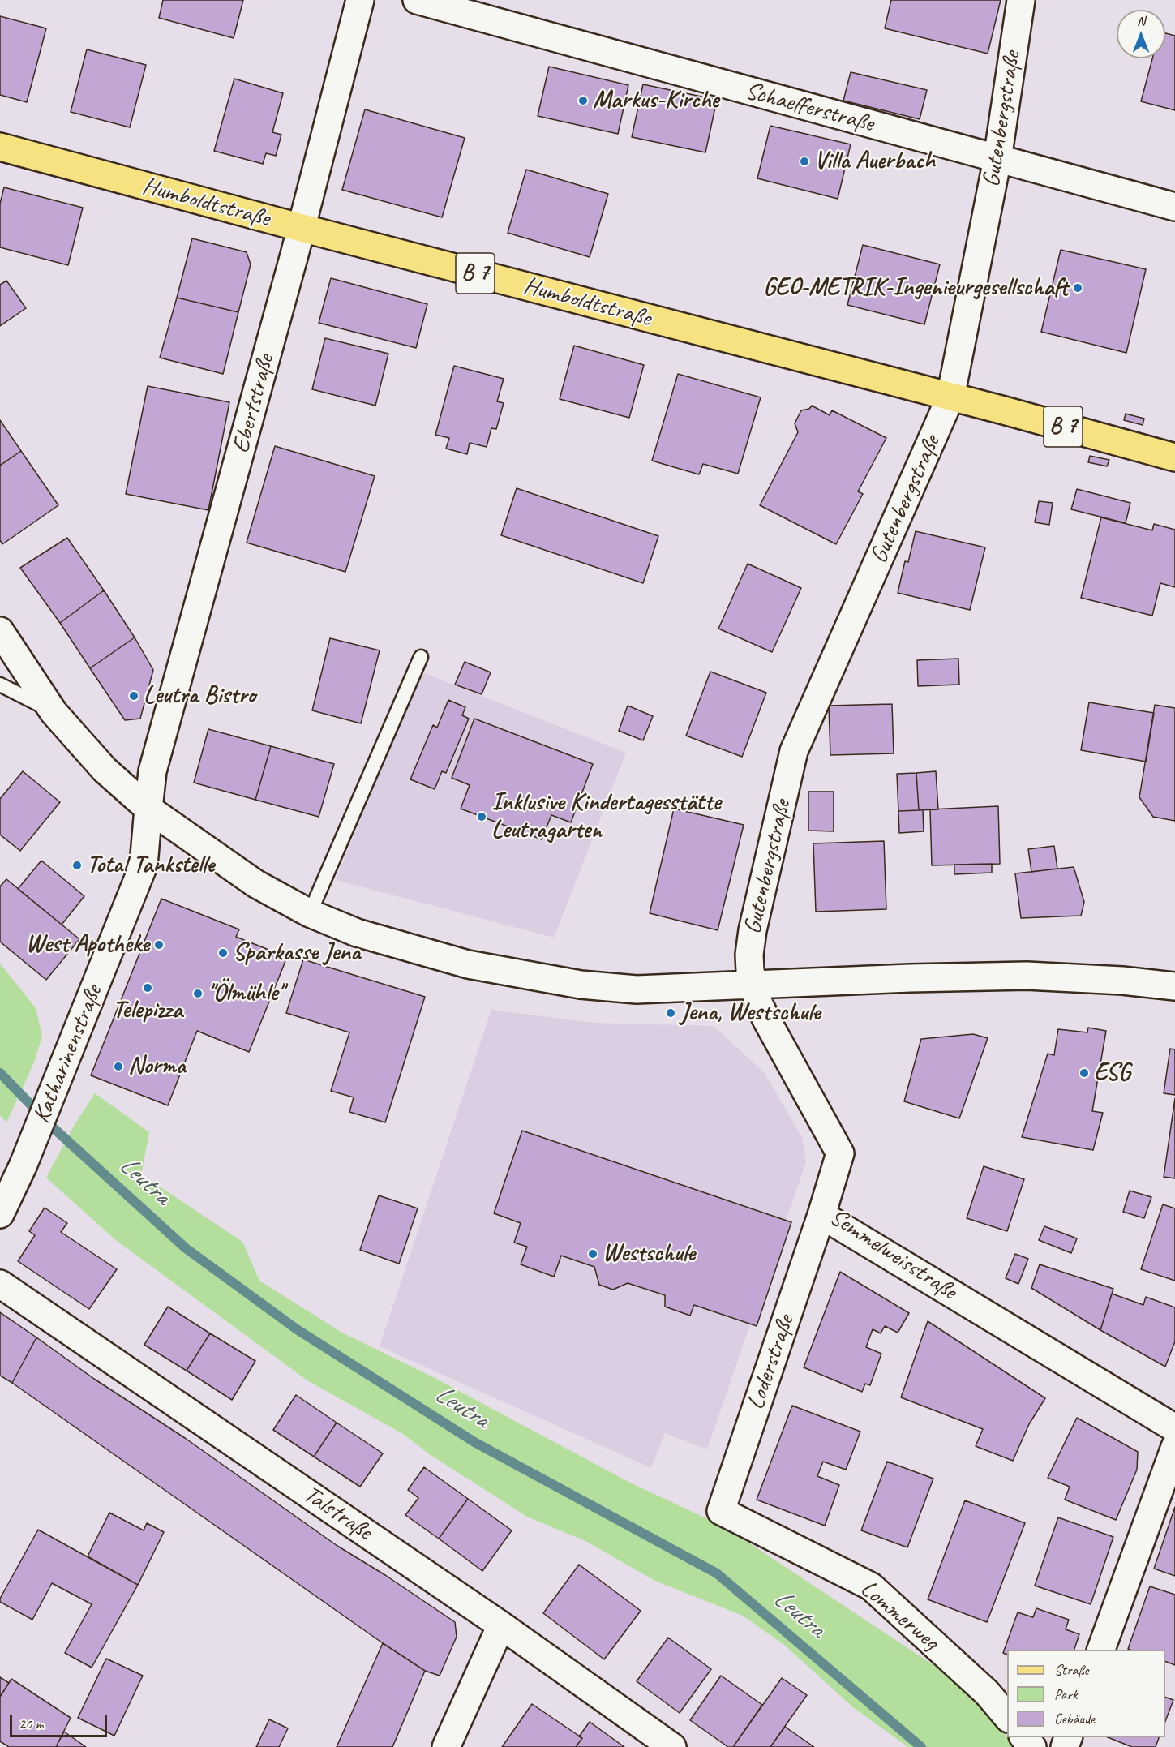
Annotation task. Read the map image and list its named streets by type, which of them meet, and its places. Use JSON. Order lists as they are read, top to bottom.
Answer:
{
  "streets": {
    "main road": ["Humboldtstraße", "B 7"],
    "street": [
      "Schaefferstraße",
      "Gutenbergstraße",
      "Ebertstraße",
      "Katharinenstraße",
      "Semmelweisstraße",
      "Loderstraße",
      "Talstraße",
      "Lommerweg"
    ]
  },
  "crossings": [
    ["Schaefferstraße", "Gutenbergstraße"],
    ["Gutenbergstraße", "Humboldtstraße"],
    ["Gutenbergstraße", "Semmelweisstraße"],
    ["Humboldtstraße", "Ebertstraße"],
    ["Ebertstraße", "Katharinenstraße"],
    ["Semmelweisstraße", "Loderstraße"],
    ["Loderstraße", "Lommerweg"]
  ],
  "water": ["Leutra"],
  "places": [
    "Markus-Kirche",
    "Villa Auerbach",
    "GEO-METRIK-Ingenieurgesellschaft",
    "Leutra Bistro",
    "Inklusive Kindertagesstätte Leutragarten",
    "Total Tankstelle",
    "West Apotheke",
    "Sparkasse Jena",
    "Telepizza",
    "\"Ölmühle\"",
    "Jena, Westschule",
    "Norma",
    "ESG",
    "Westschule"
  ],
  "legend": ["Straße", "Park", "Gebäude"],
  "scale_bar": "20 m",
  "north": "top"
}
